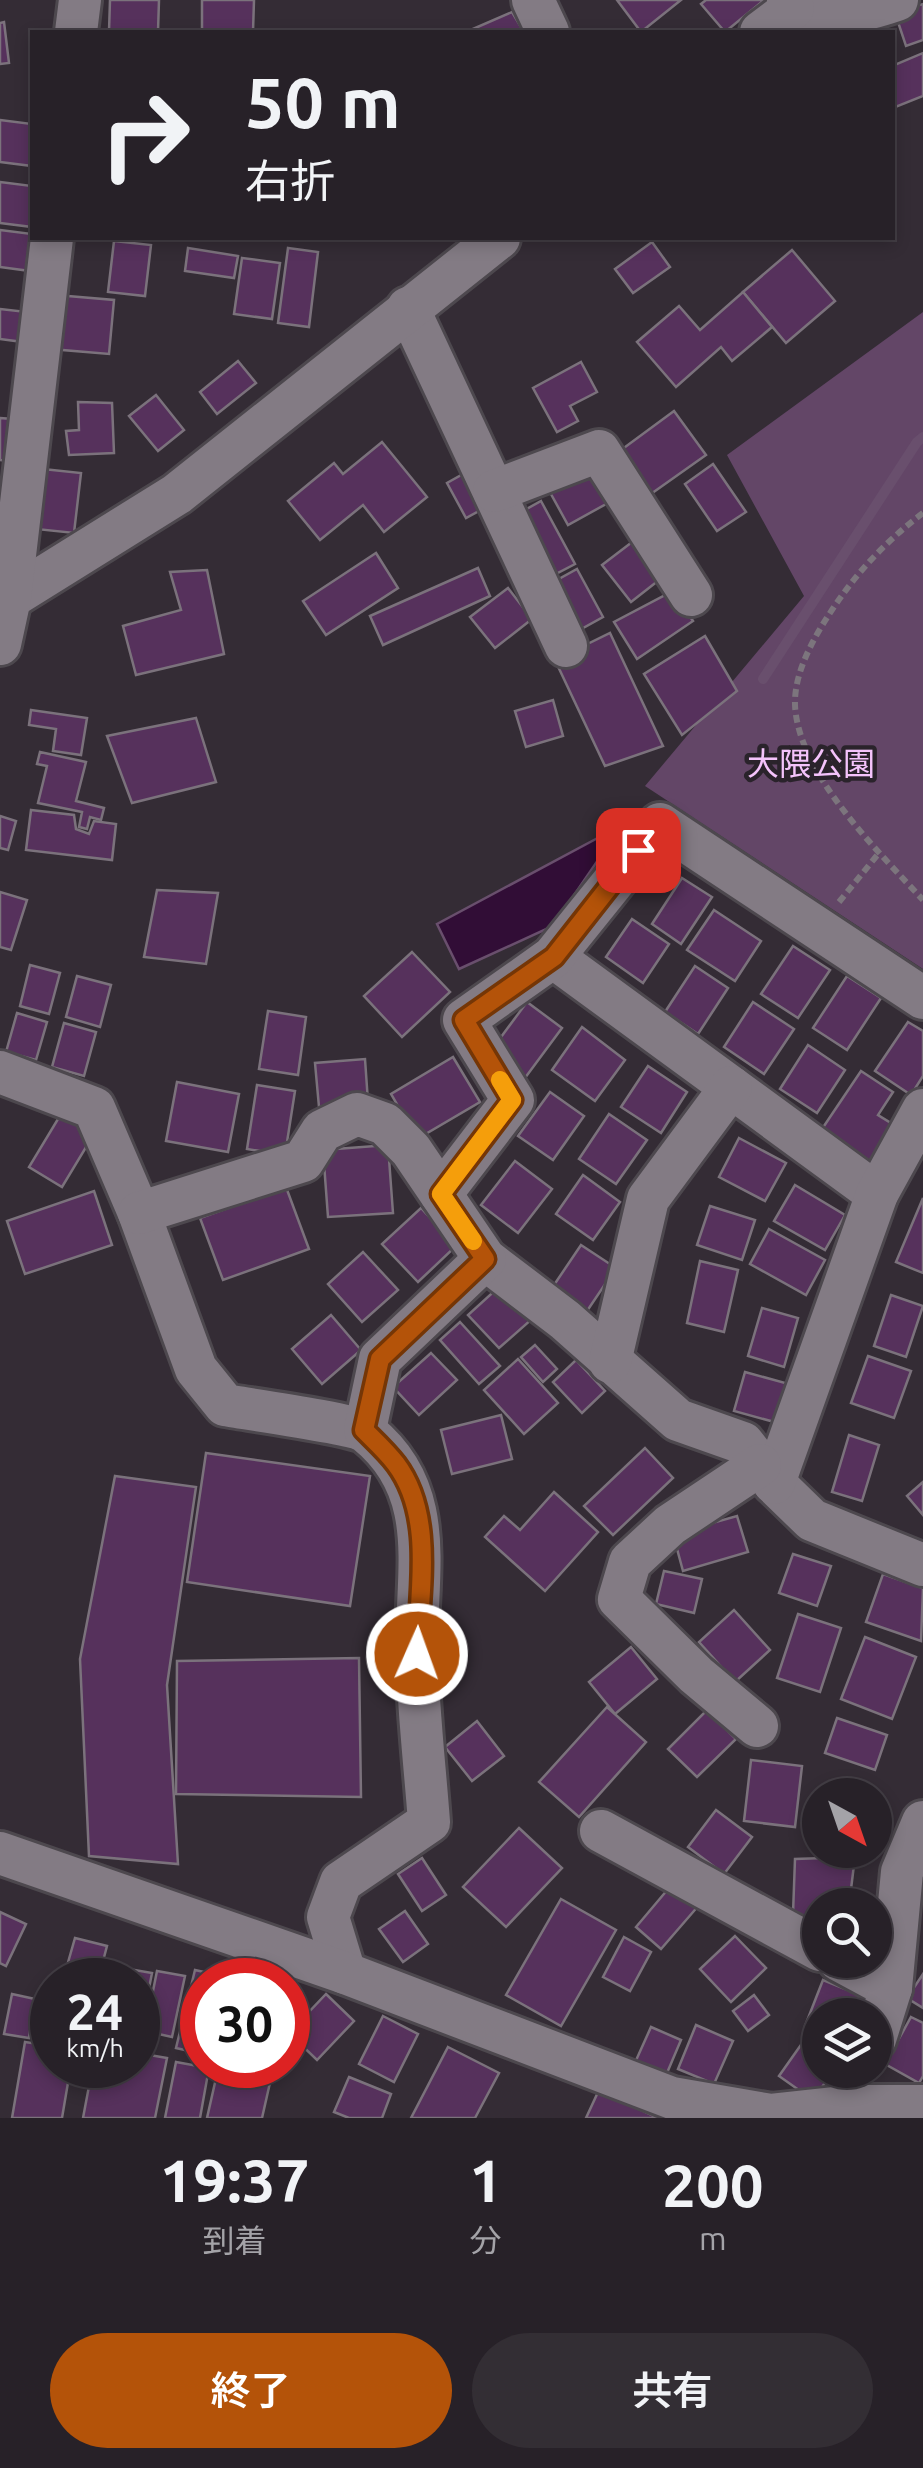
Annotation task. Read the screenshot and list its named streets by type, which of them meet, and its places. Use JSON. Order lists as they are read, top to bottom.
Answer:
{
  "parks": ["大隈公園"],
  "north": "bottom right",
  "page": {
    "turn": ["50 m", "右折"],
    "speed": "24 km/h",
    "limit": "30",
    "eta": [
      "19:37",
      "到着",
      "1",
      "分",
      "200",
      "m"
    ],
    "buttons": ["終了", "共有"]
  }
}
